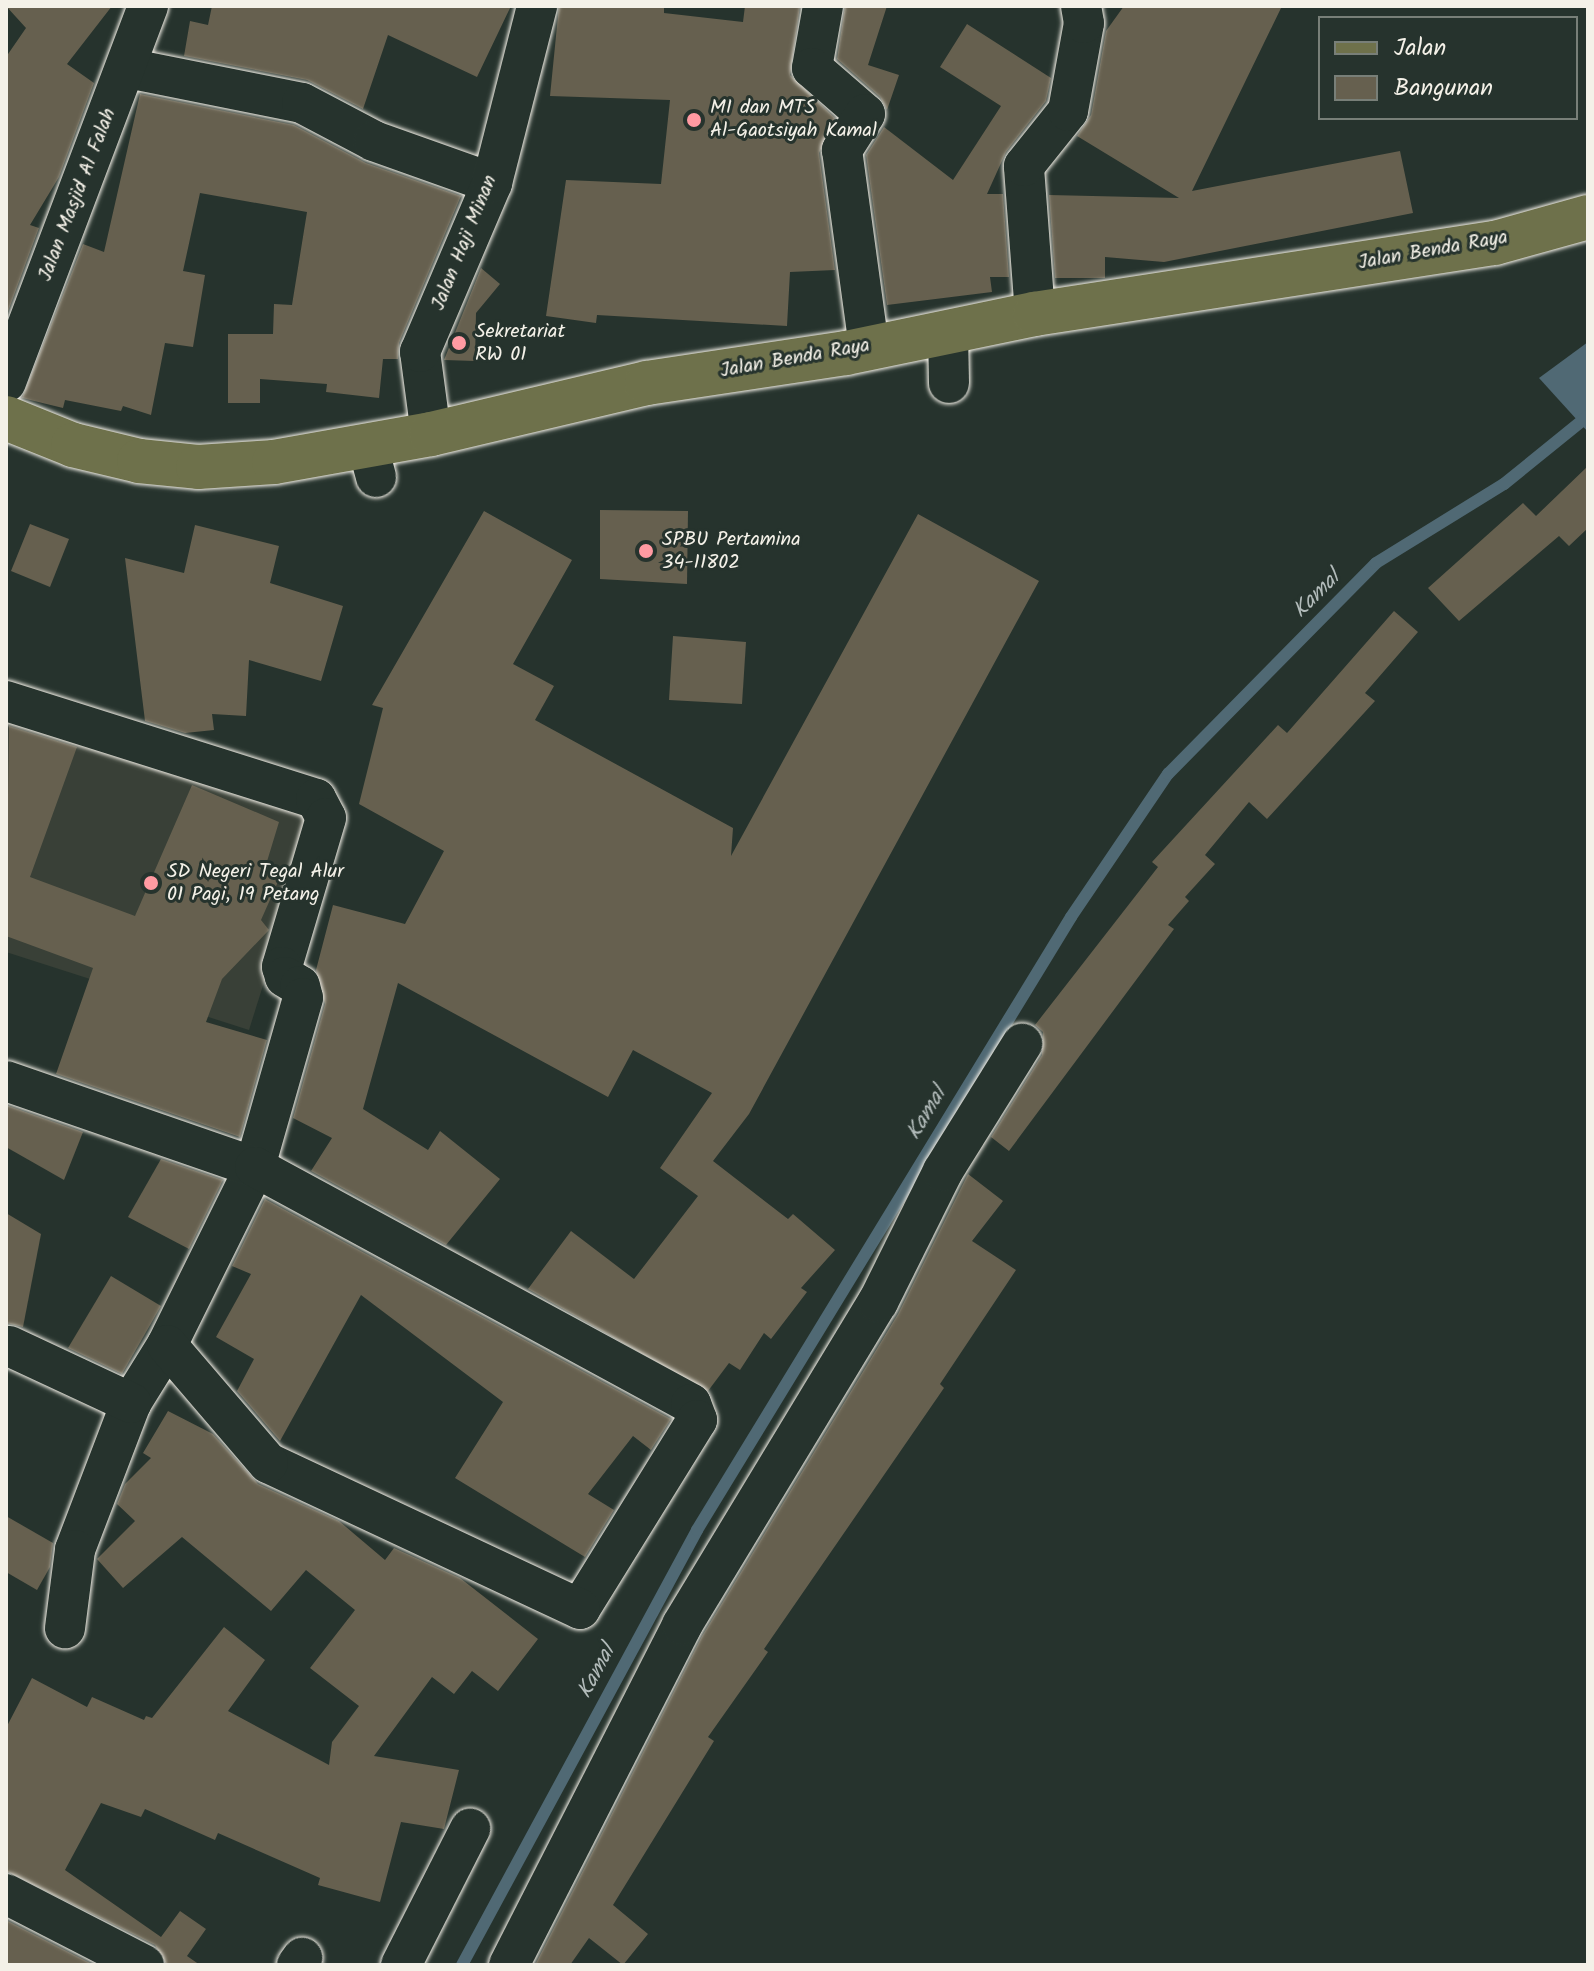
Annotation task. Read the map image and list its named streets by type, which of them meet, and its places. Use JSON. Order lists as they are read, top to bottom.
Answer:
{
  "streets": {
    "main road": ["Jalan Benda Raya"],
    "street": ["Jalan Masjid Al Falah", "Jalan Haji Minan"]
  },
  "crossings": [
    ["Jalan Haji Minan", "Jalan Benda Raya"]
  ],
  "water": ["Kamal"],
  "places": [
    "MI dan MTS Al-Gaotsiyah Kamal",
    "Sekretariat RW 01",
    "SPBU Pertamina 34-11802",
    "SD Negeri Tegal Alur 01 Pagi, 19 Petang"
  ],
  "legend": ["Jalan", "Bangunan"]
}
